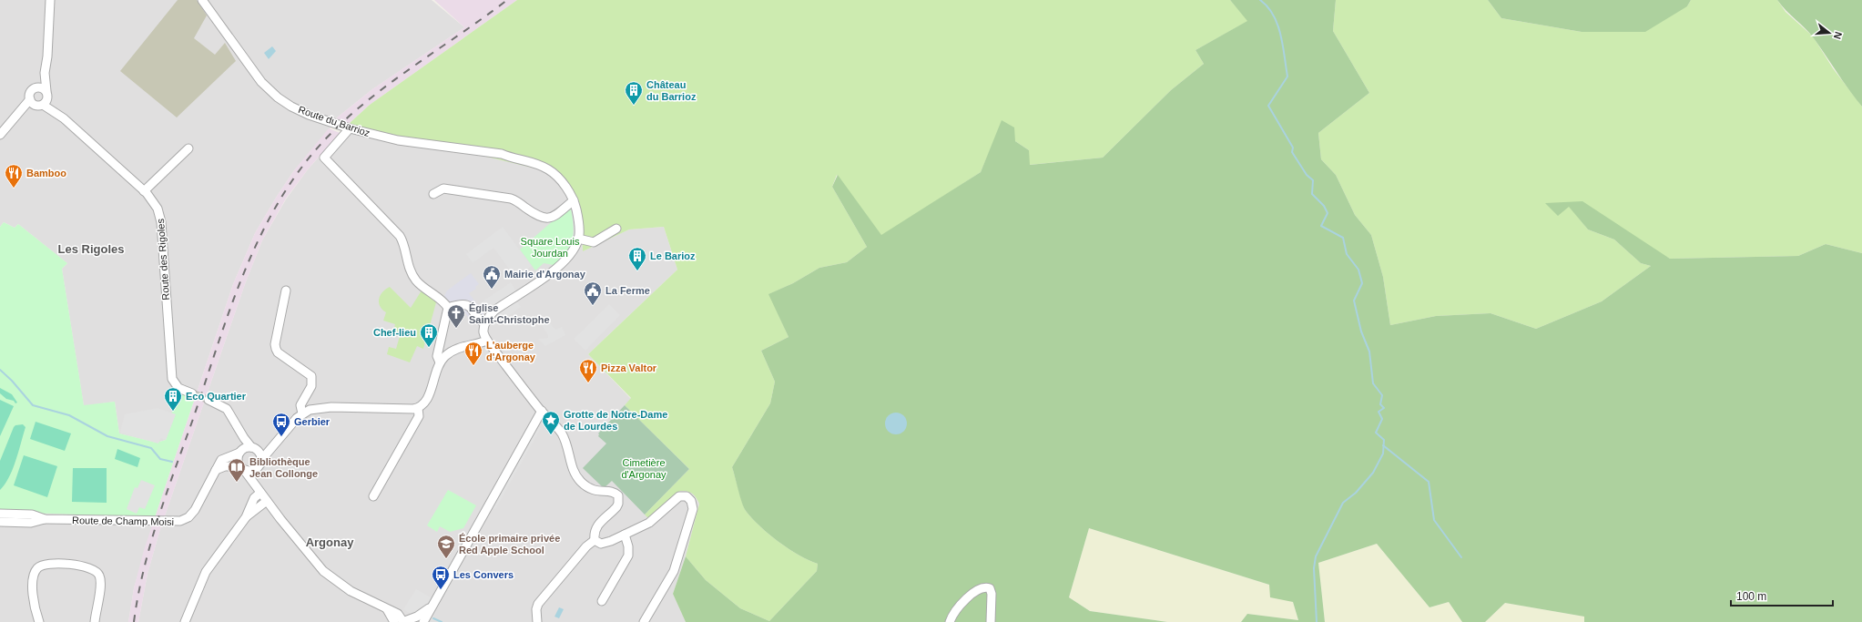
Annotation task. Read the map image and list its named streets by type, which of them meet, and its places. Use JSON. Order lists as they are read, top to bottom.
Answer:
{
  "streets": {
    "street": ["Route du Barrioz", "Route des Rigoles", "Route de Champ Moisi"]
  },
  "districts": ["Les Rigoles", "Argonay"],
  "parks": ["Square Louis Jourdan", "Cimetière d'Argonay"],
  "places": {
    "building": [
      "Château du Barrioz",
      "Le Barioz",
      "Chef-lieu",
      "Eco Quartier"
    ],
    "restaurant": ["Bamboo", "L'auberge d'Argonay", "Pizza Valtor"],
    "public building": ["Mairie d'Argonay", "La Ferme"],
    "church": ["Église Saint-Christophe"],
    "place": ["Grotte de Notre-Dame de Lourdes"],
    "bus stop": ["Gerbier", "Les Convers"],
    "library": ["Bibliothèque Jean Collonge"],
    "school or university": ["École primaire privée Red Apple School"]
  },
  "scale_bar": "100 m",
  "north": "right"
}
